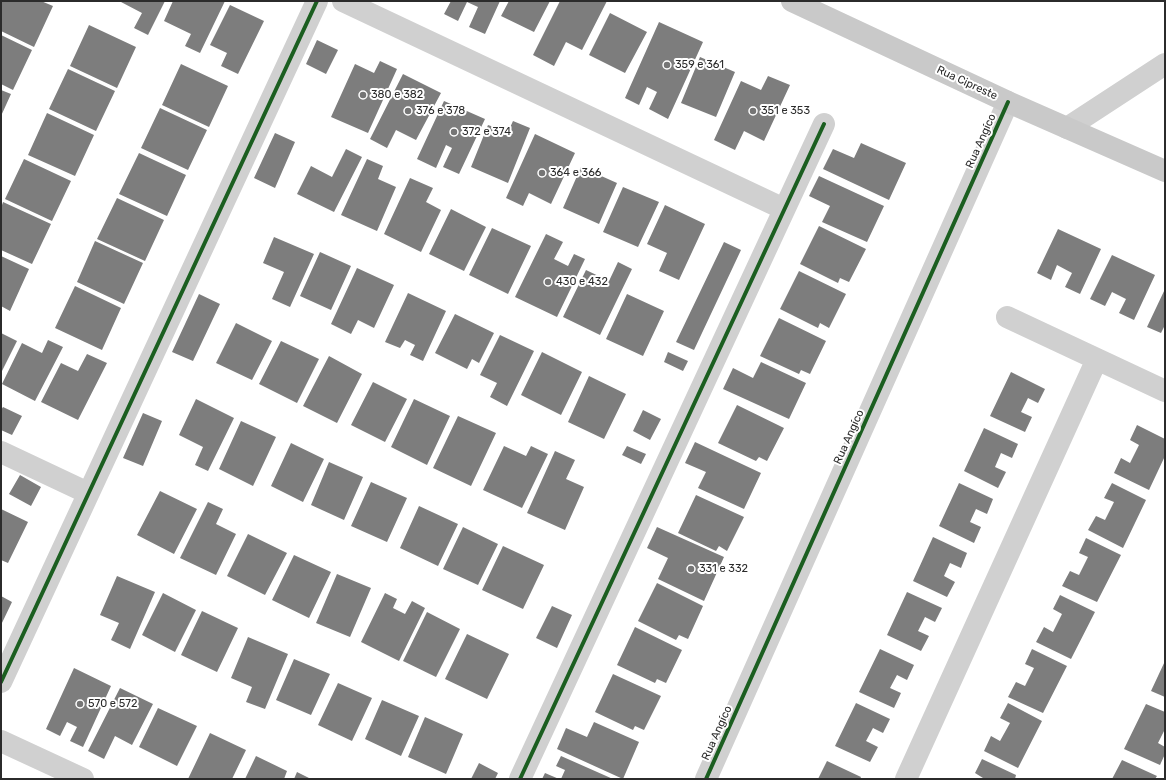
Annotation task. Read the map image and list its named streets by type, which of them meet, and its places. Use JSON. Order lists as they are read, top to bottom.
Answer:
{
  "streets": {
    "street": ["Rua Cipreste", "Rua Angíco"]
  },
  "crossings": [
    ["Rua Cipreste", "Rua Angíco"]
  ],
  "places": [
    "359 e 361",
    "380 e 382",
    "376 e 378",
    "351 e 353",
    "372 e 374",
    "364 e 366",
    "430 e 432",
    "331 e 332",
    "570 e 572"
  ]
}
